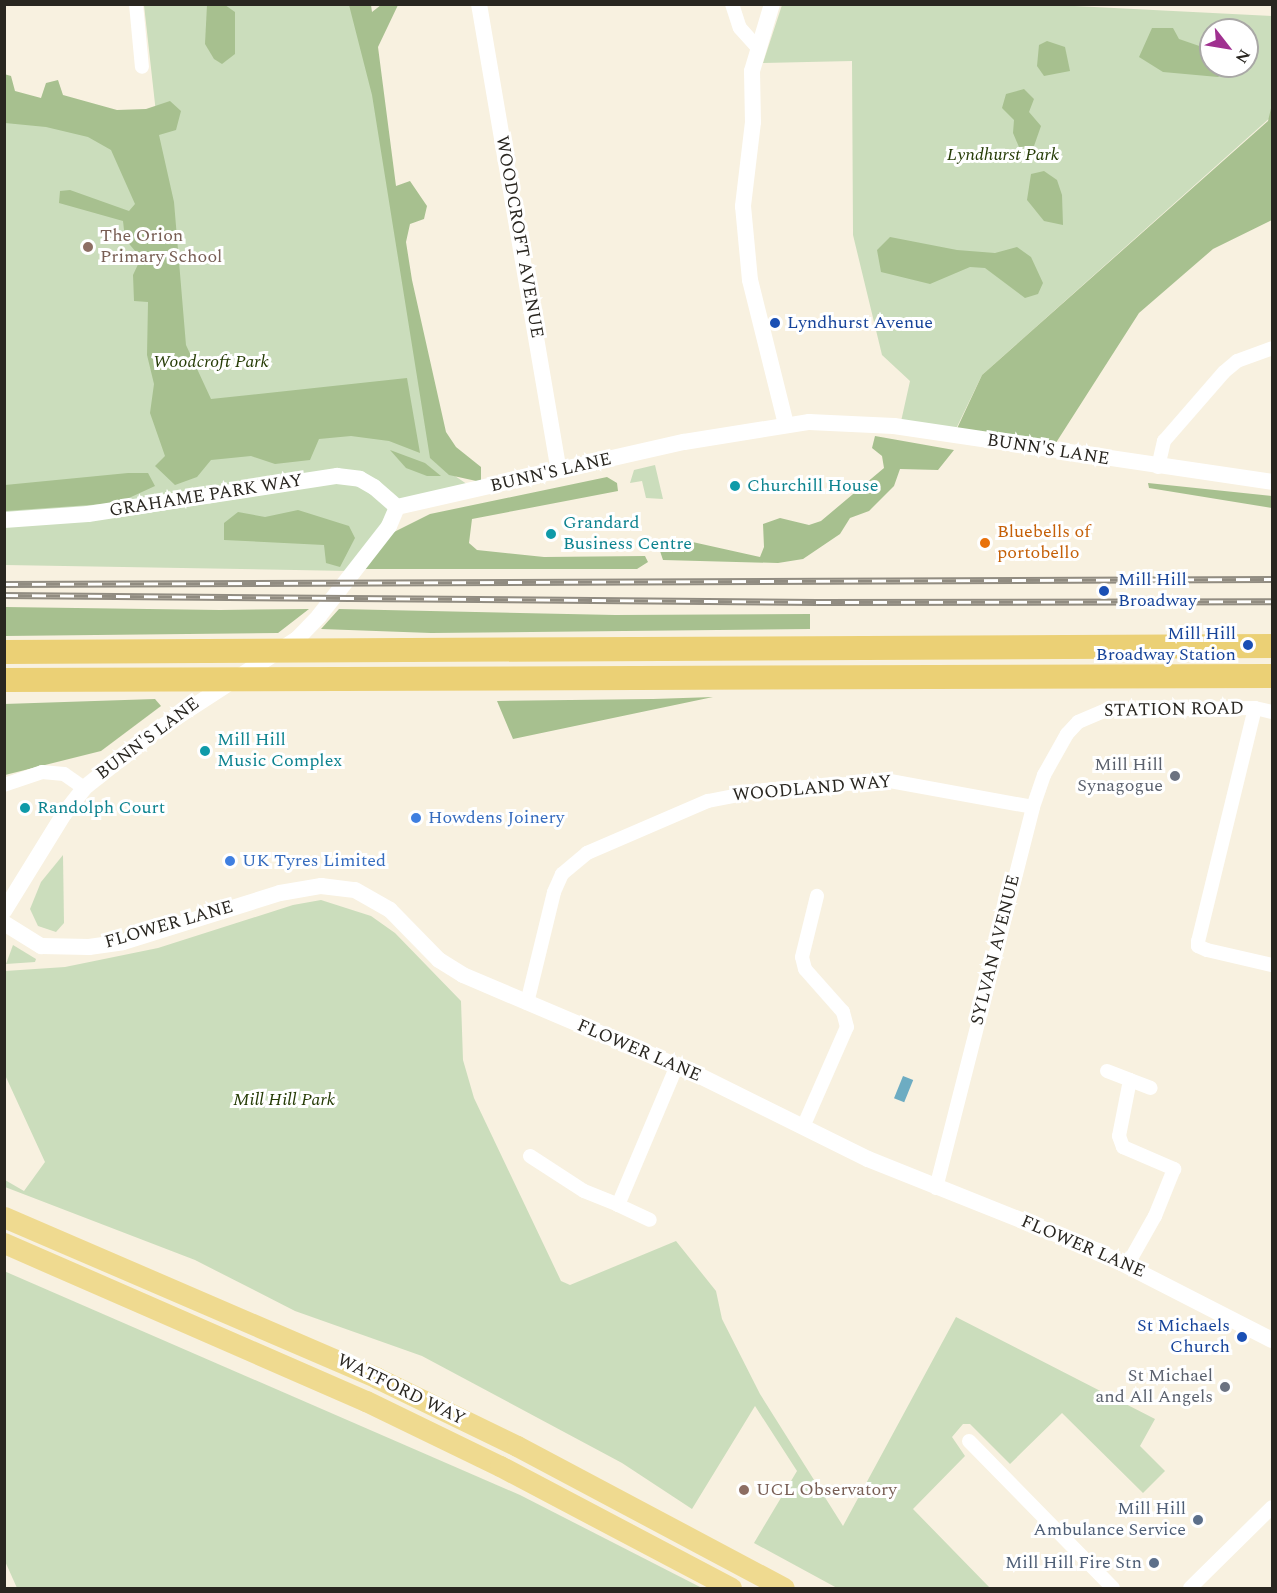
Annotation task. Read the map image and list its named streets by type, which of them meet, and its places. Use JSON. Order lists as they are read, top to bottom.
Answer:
{
  "streets": {
    "highway": ["WATFORD WAY"],
    "street": [
      "WOODCROFT AVENUE",
      "BUNN'S LANE",
      "GRAHAME PARK WAY",
      "STATION ROAD",
      "WOODLAND WAY",
      "FLOWER LANE",
      "SYLVAN AVENUE"
    ]
  },
  "crossings": [
    ["WOODCROFT AVENUE", "BUNN'S LANE"],
    ["BUNN'S LANE", "GRAHAME PARK WAY"],
    ["STATION ROAD", "SYLVAN AVENUE"],
    ["WOODLAND WAY", "FLOWER LANE"],
    ["WOODLAND WAY", "SYLVAN AVENUE"],
    ["FLOWER LANE", "SYLVAN AVENUE"]
  ],
  "parks": ["Lyndhurst Park", "Woodcroft Park", "Mill Hill Park"],
  "places": [
    "The Orion Primary School",
    "Lyndhurst Avenue",
    "Churchill House",
    "Grandard Business Centre",
    "Bluebells of portobello",
    "Mill Hill Broadway",
    "Mill Hill Broadway Station",
    "Mill Hill Music Complex",
    "Mill Hill Synagogue",
    "Randolph Court",
    "Howdens Joinery",
    "UK Tyres Limited",
    "St Michaels Church",
    "St Michael and All Angels",
    "UCL Observatory",
    "Mill Hill Ambulance Service",
    "Mill Hill Fire Stn"
  ],
  "north": "bottom right"
}
